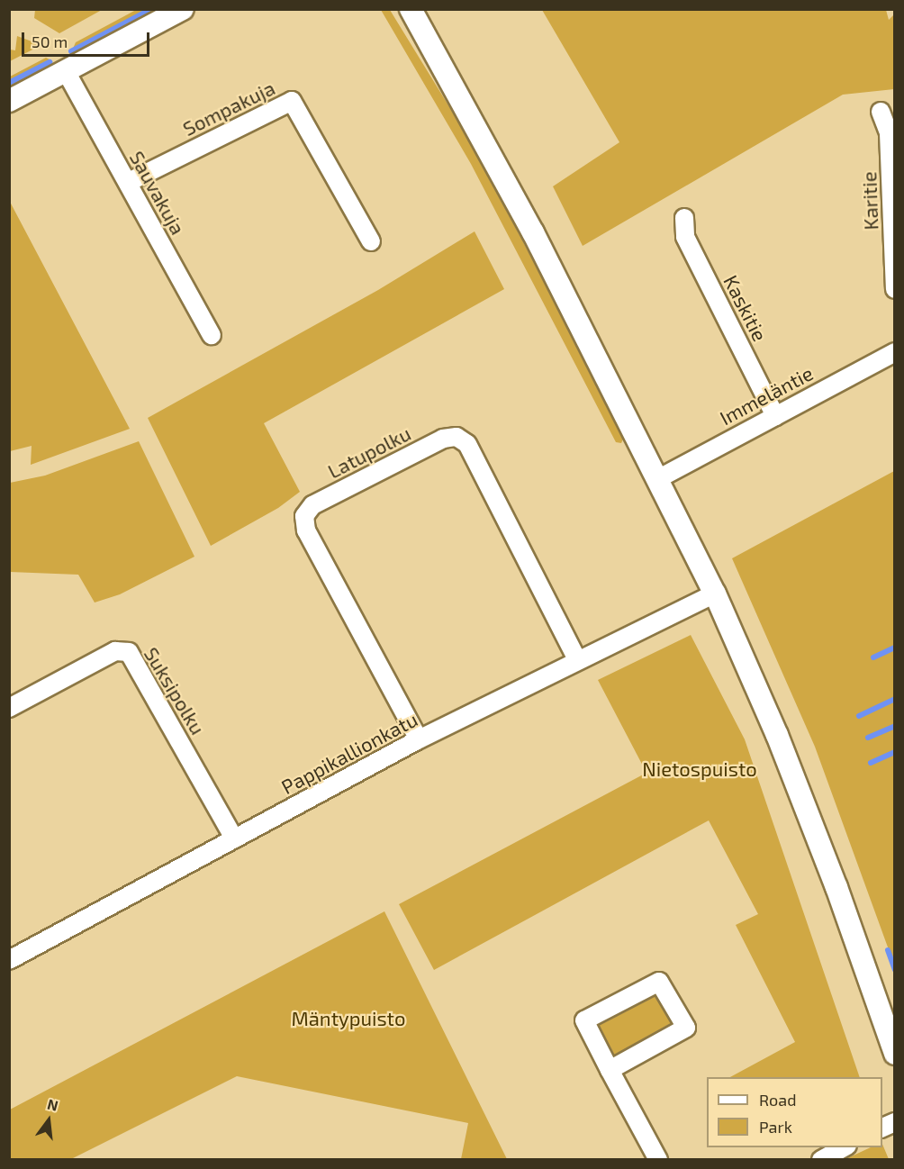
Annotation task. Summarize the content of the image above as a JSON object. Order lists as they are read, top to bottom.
{
  "streets": {
    "street": [
      "Sompakuja",
      "Sauvakuja",
      "Karitie",
      "Kaskitie",
      "Immeläntie",
      "Latupolku",
      "Suksipolku",
      "Pappikallionkatu"
    ]
  },
  "crossings": [
    ["Sompakuja", "Sauvakuja"],
    ["Kaskitie", "Immeläntie"],
    ["Latupolku", "Pappikallionkatu"],
    ["Suksipolku", "Pappikallionkatu"]
  ],
  "parks": ["Nietospuisto", "Mäntypuisto"],
  "legend": ["Road", "Park"],
  "scale_bar": "50 m",
  "north": "top"
}
